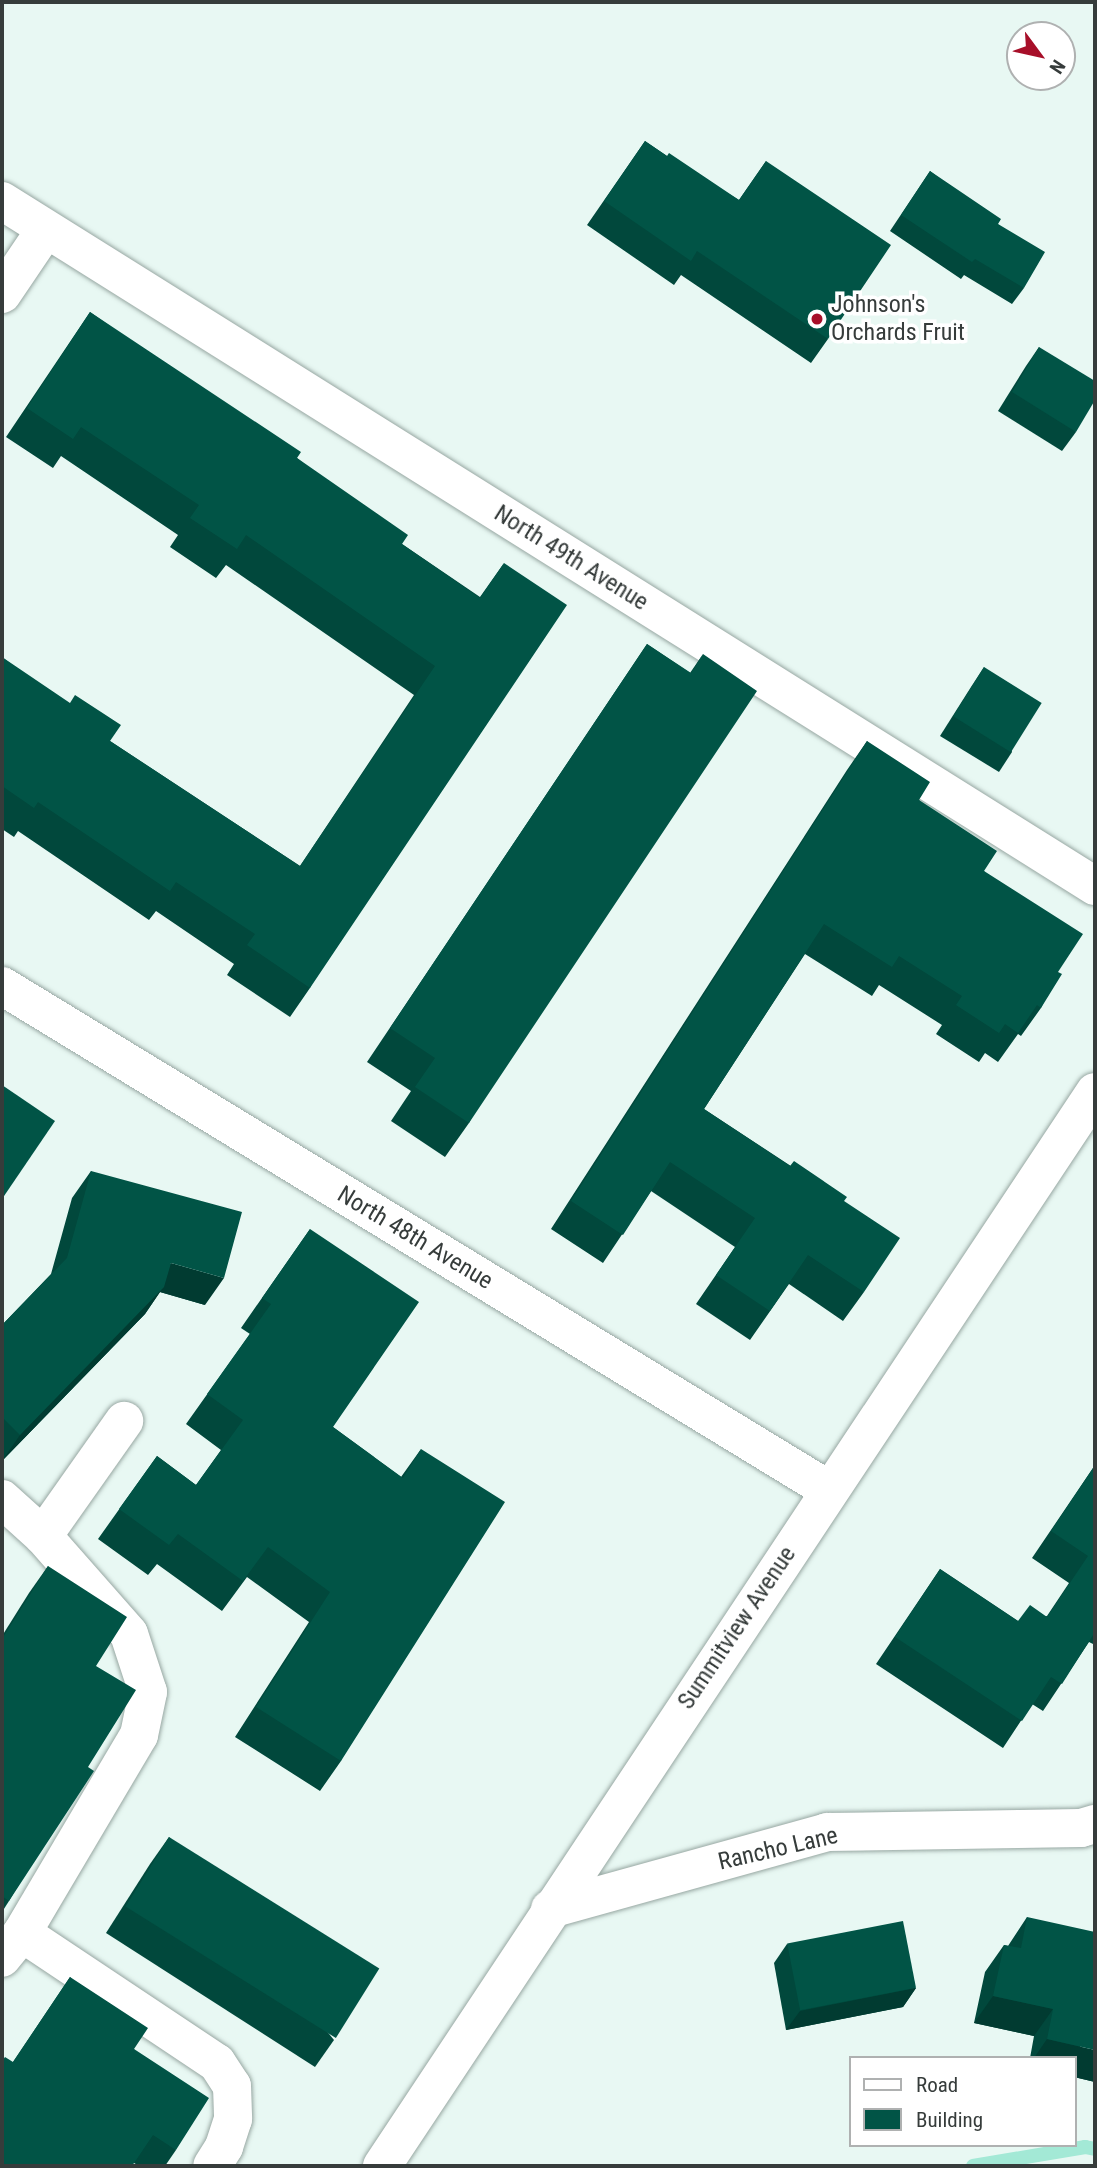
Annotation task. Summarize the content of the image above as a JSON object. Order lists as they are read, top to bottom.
{
  "streets": {
    "street": [
      "North 49th Avenue",
      "North 48th Avenue",
      "Summitview Avenue",
      "Rancho Lane"
    ]
  },
  "crossings": [
    ["North 48th Avenue", "Summitview Avenue"],
    ["Summitview Avenue", "Rancho Lane"]
  ],
  "places": ["Johnson's Orchards Fruit"],
  "legend": ["Road", "Building"],
  "north": "bottom right"
}
